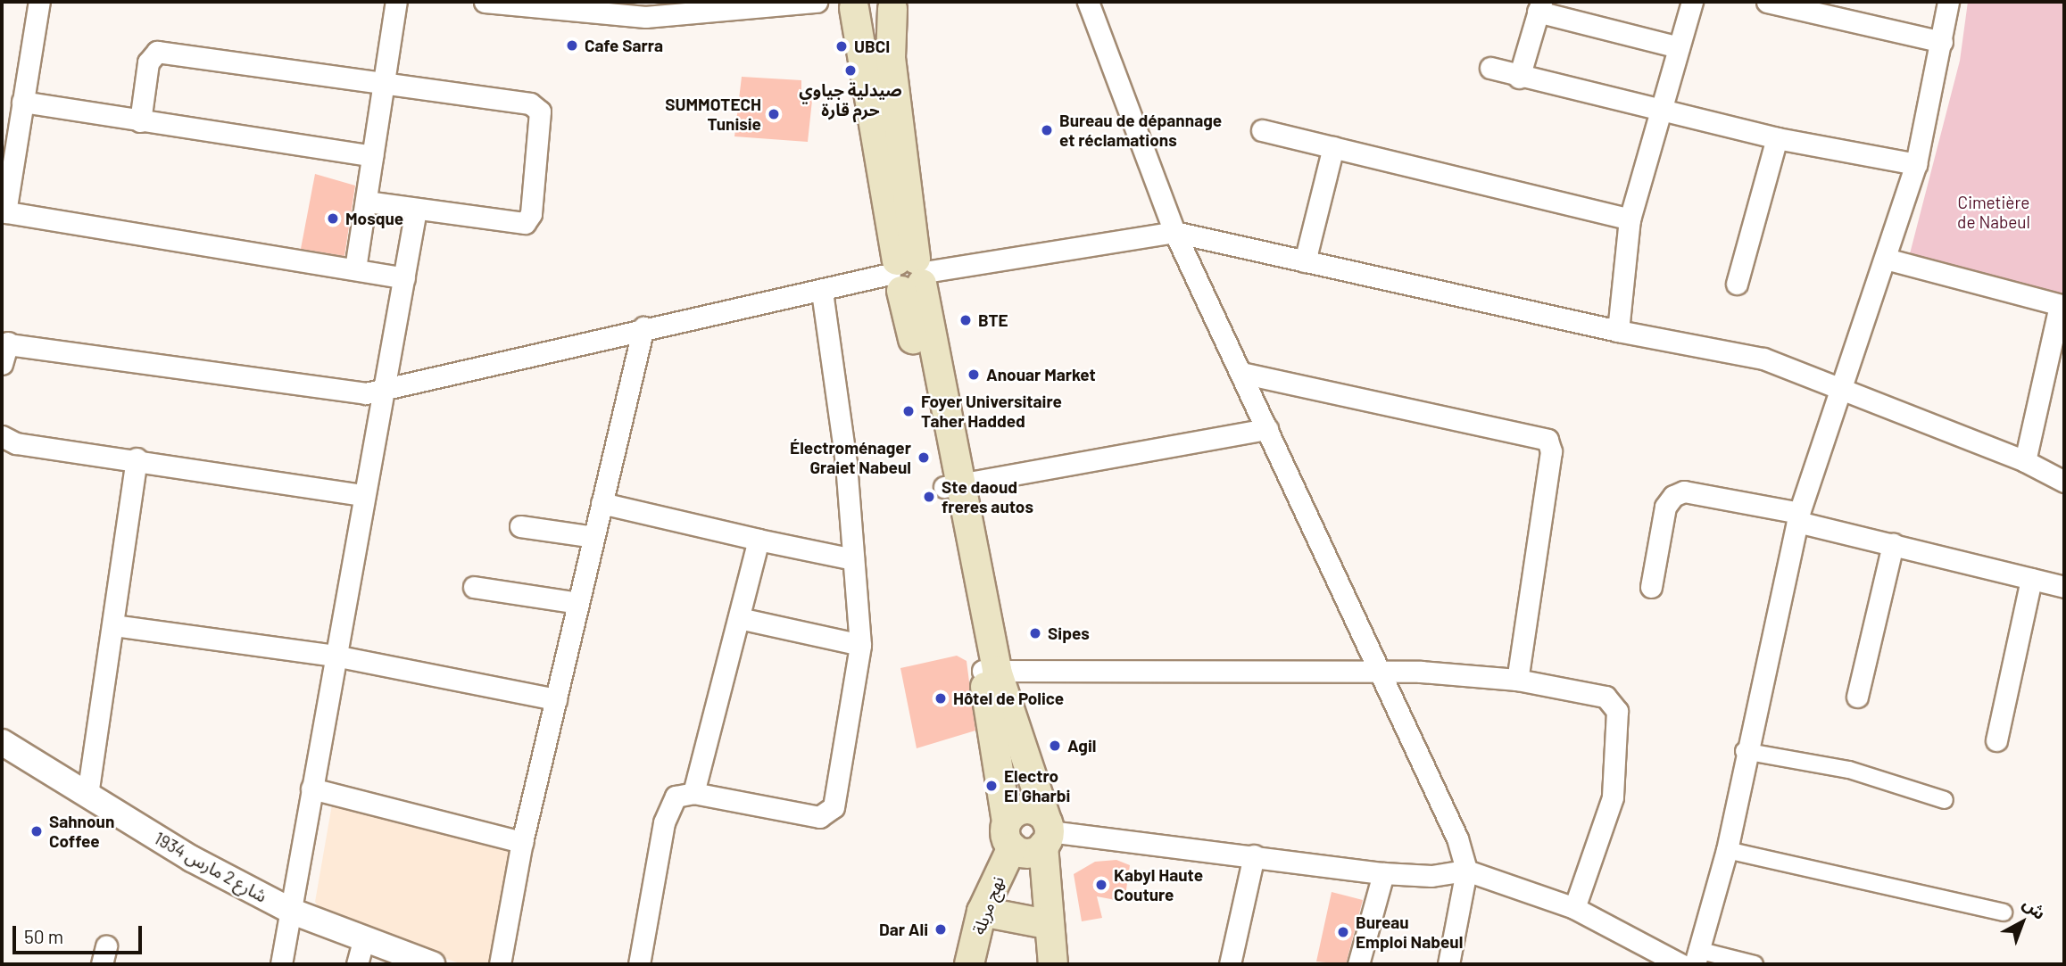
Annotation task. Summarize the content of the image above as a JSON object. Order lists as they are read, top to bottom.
{
  "streets": {
    "main road": ["نهج مربلة"],
    "street": ["شارع 2 مارس 1934"]
  },
  "parks": ["Cimetière de Nabeul"],
  "places": [
    "Cafe Sarra",
    "UBCI",
    "صيدلية جياوي حرم قارة",
    "SUMMOTECH Tunisie",
    "Bureau de dépannage et réclamations",
    "Mosque",
    "BTE",
    "Anouar Market",
    "Foyer Universitaire Taher Hadded",
    "Électroménager Graiet Nabeul",
    "Ste daoud freres autos",
    "Sipes",
    "Hôtel de Police",
    "Agil",
    "Electro El Gharbi",
    "Sahnoun Coffee",
    "Kabyl Haute Couture",
    "Dar Ali",
    "Bureau Emploi Nabeul"
  ],
  "scale_bar": "50 m",
  "north": "top right"
}
